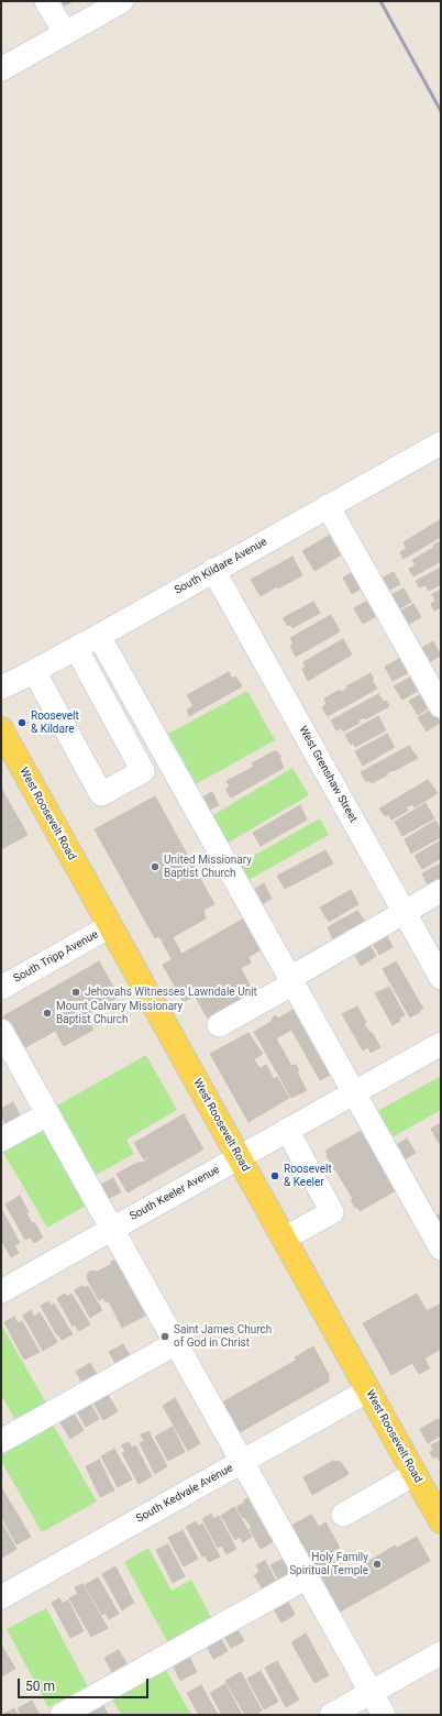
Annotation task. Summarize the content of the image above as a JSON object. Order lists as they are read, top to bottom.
{
  "streets": {
    "main road": ["West Roosevelt Road"],
    "street": [
      "South Kildare Avenue",
      "West Grenshaw Street",
      "South Tripp Avenue",
      "South Keeler Avenue",
      "South Kedvale Avenue"
    ]
  },
  "crossings": [
    ["South Kildare Avenue", "West Grenshaw Street"],
    ["West Roosevelt Road", "South Tripp Avenue"],
    ["West Roosevelt Road", "South Keeler Avenue"],
    ["West Roosevelt Road", "South Kedvale Avenue"]
  ],
  "places": [
    "Roosevelt & Kildare",
    "United Missionary Baptist Church",
    "Jehovahs Witnesses Lawndale Unit",
    "Mount Calvary Missionary Baptist Church",
    "Roosevelt & Keeler",
    "Saint James Church of God in Christ",
    "Holy Family Spiritual Temple"
  ],
  "scale_bar": "50 m"
}
